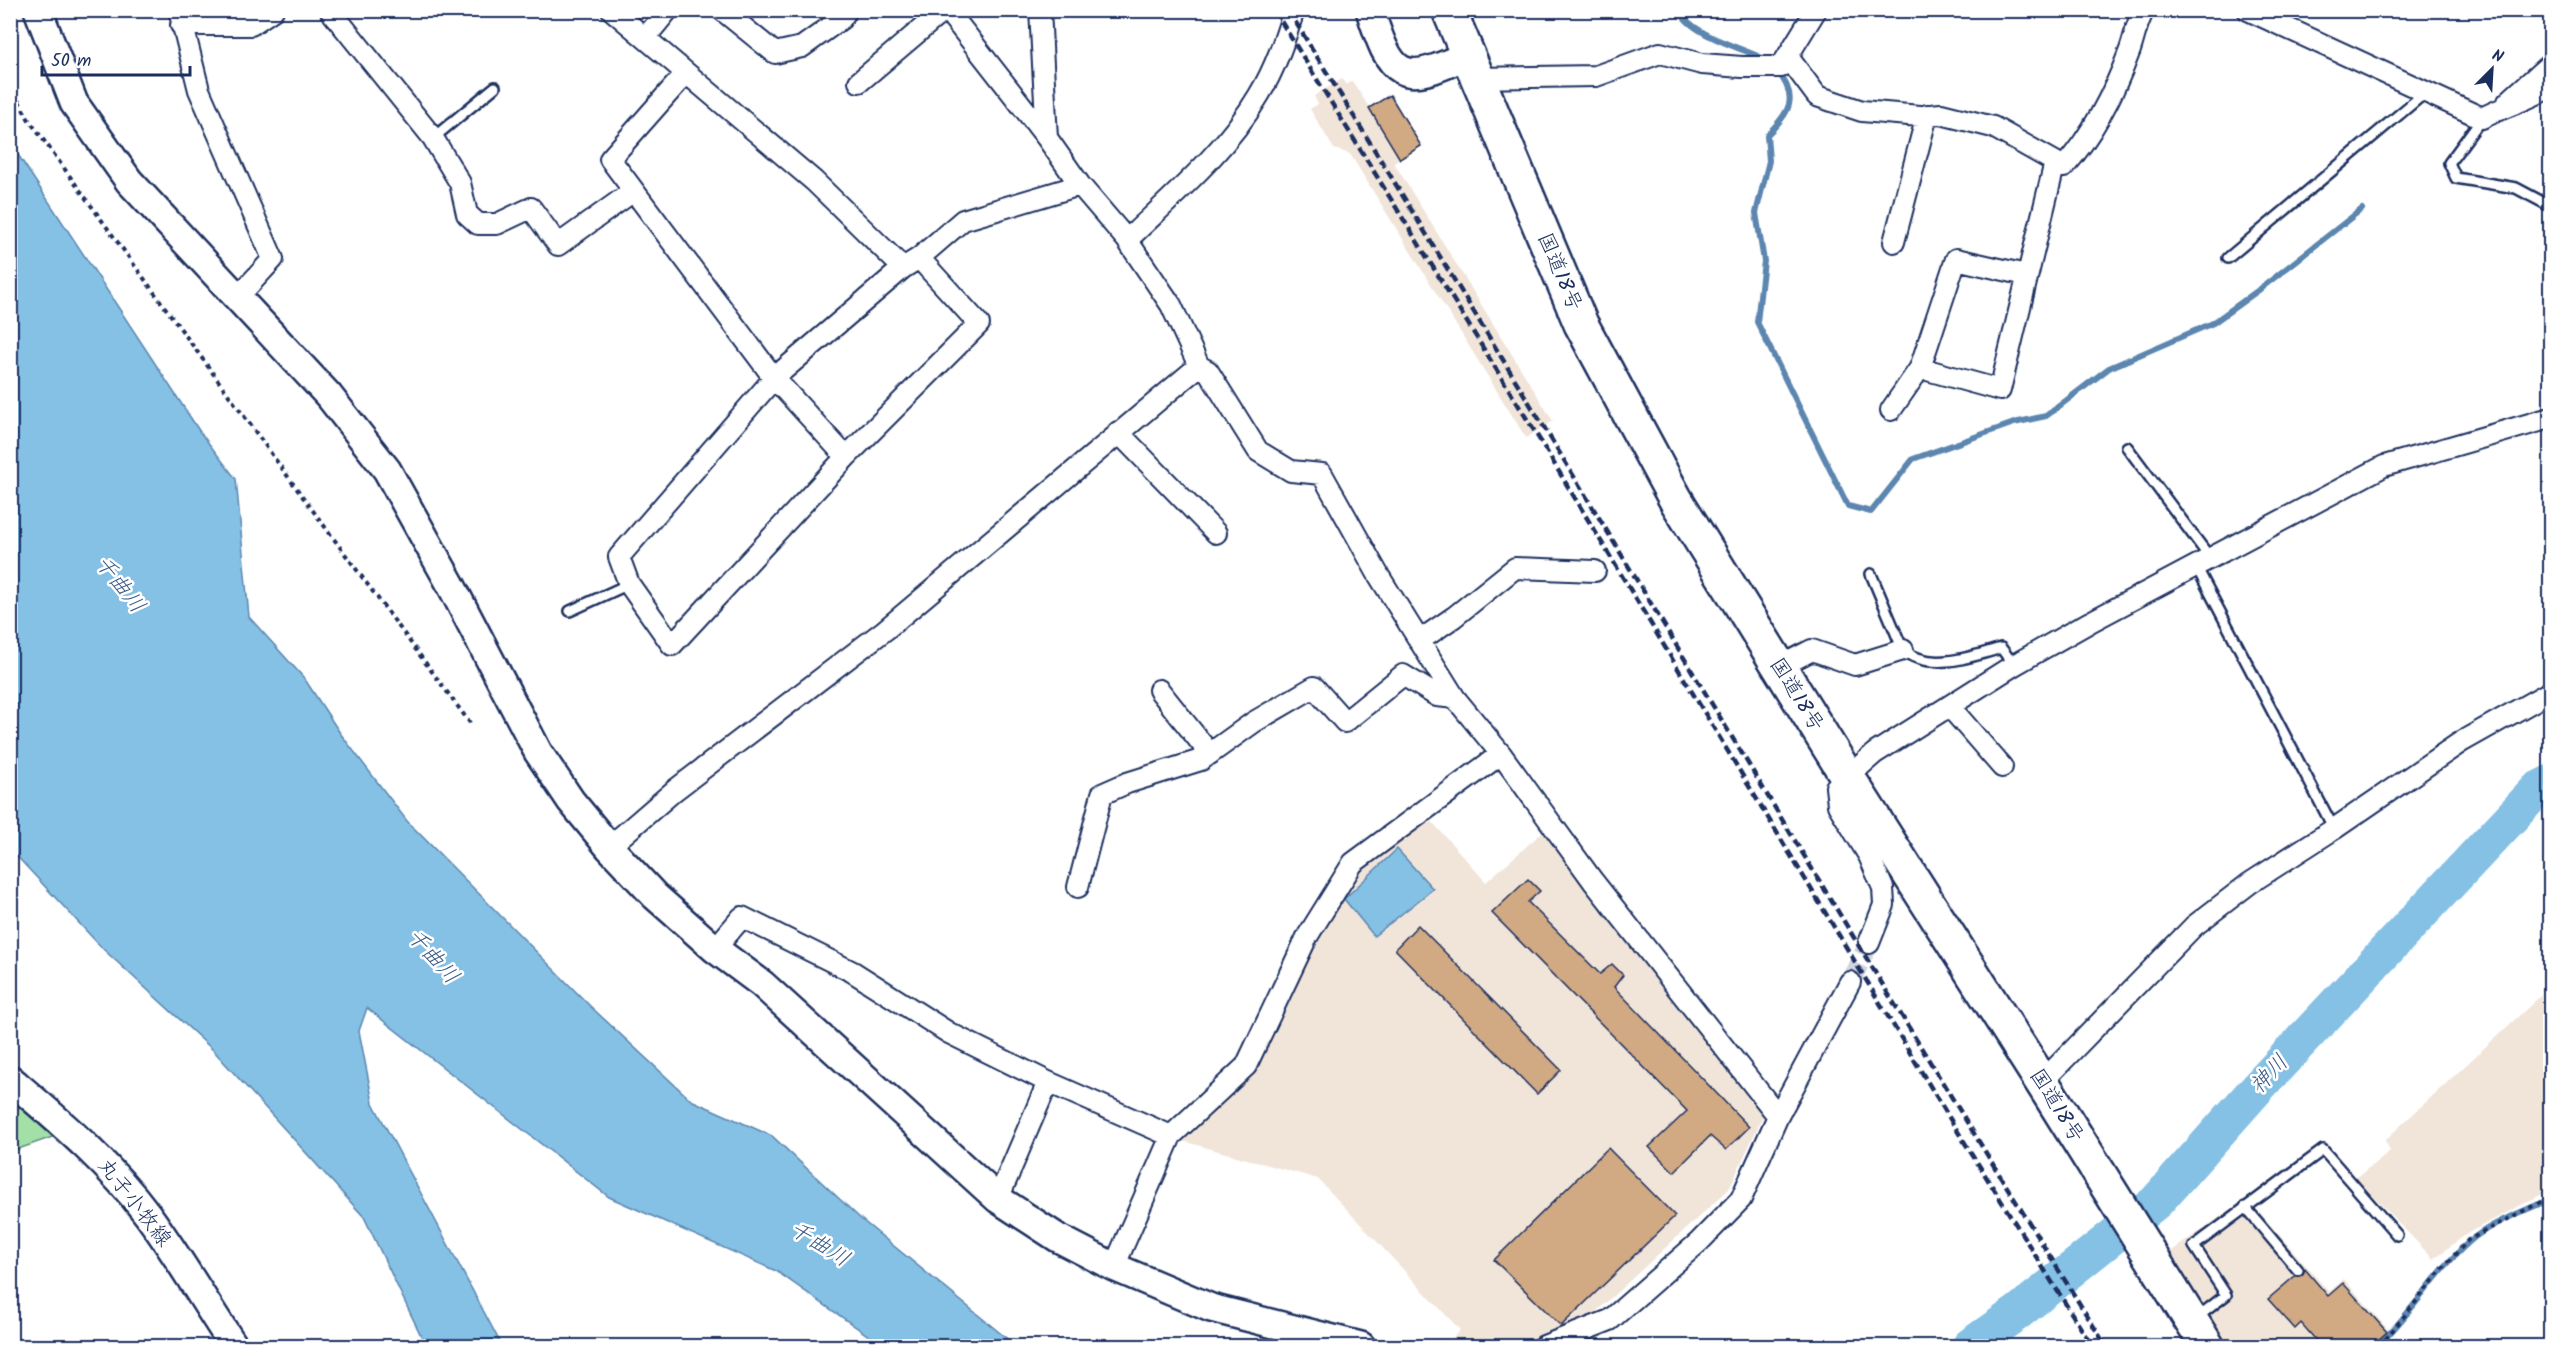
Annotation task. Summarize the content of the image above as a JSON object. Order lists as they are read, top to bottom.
{
  "streets": {
    "highway": ["国道18号"],
    "street": ["丸子小牧線"]
  },
  "water": ["千曲川", "神川"],
  "scale_bar": "50 m",
  "north": "top right"
}
